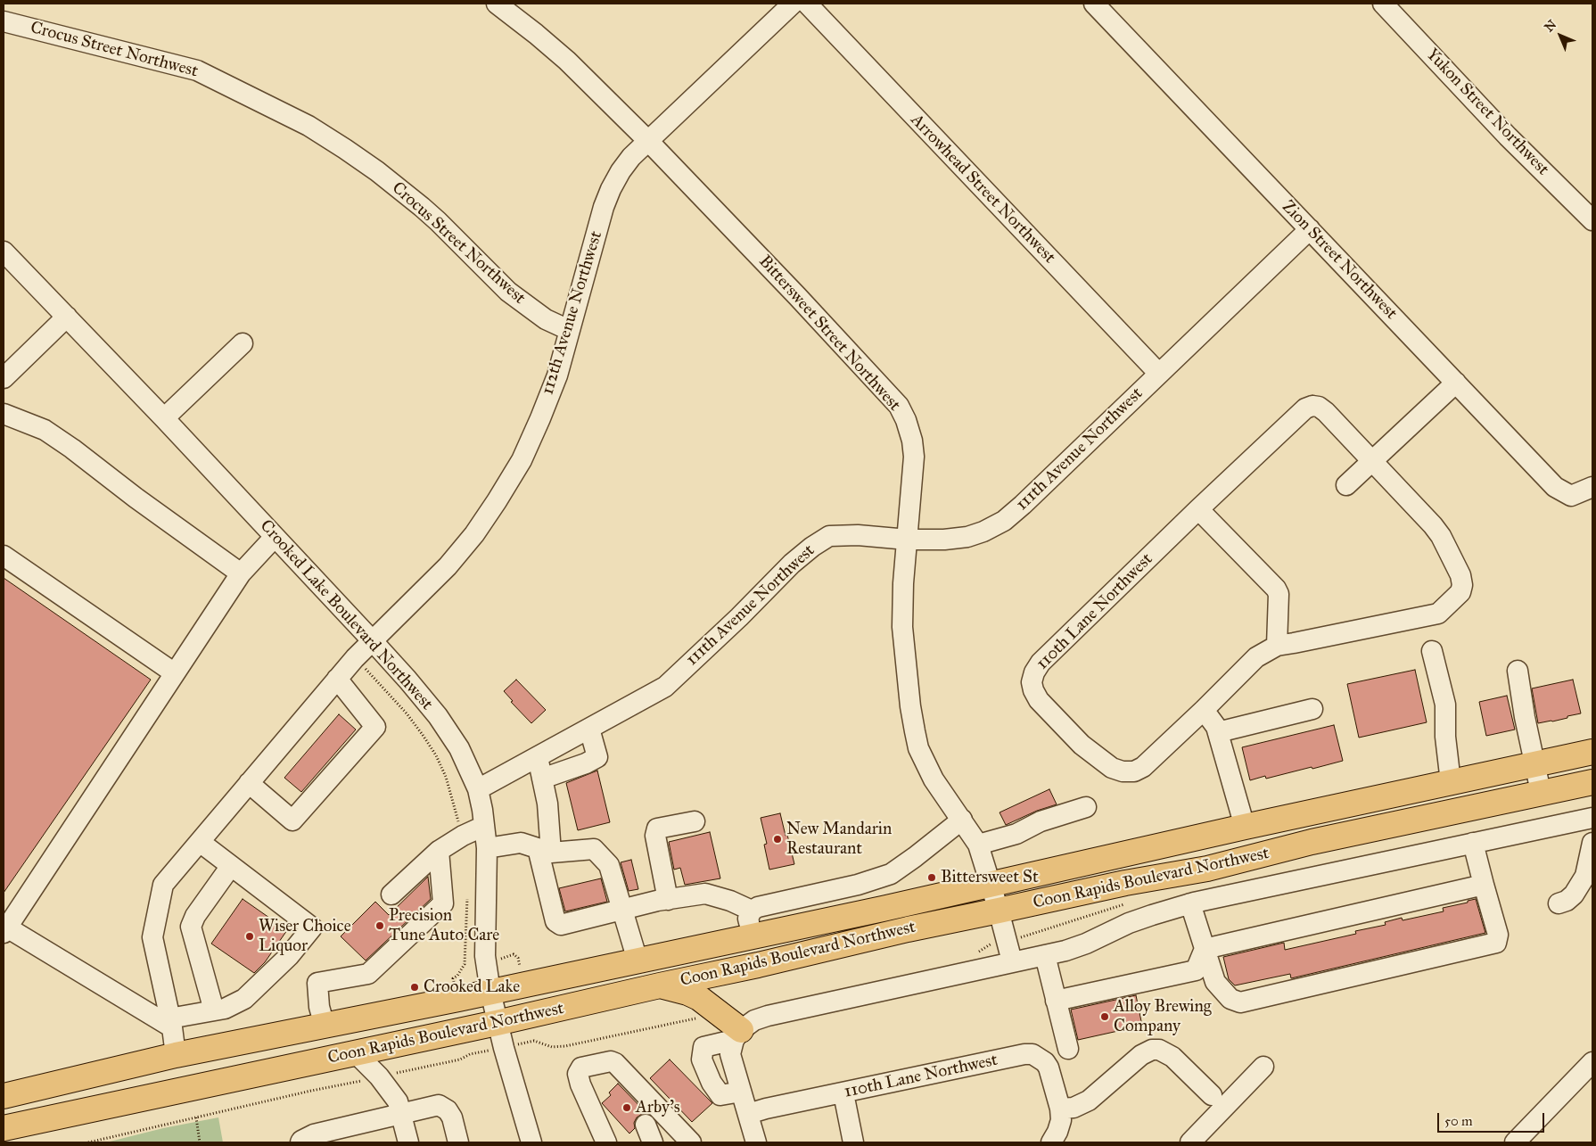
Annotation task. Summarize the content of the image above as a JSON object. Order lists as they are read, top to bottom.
{
  "streets": {
    "main road": ["Coon Rapids Boulevard Northwest"],
    "street": [
      "Crocus Street Northwest",
      "Yukon Street Northwest",
      "Arrowhead Street Northwest",
      "Zion Street Northwest",
      "112th Avenue Northwest",
      "Bittersweet Street Northwest",
      "111th Avenue Northwest",
      "110th Lane Northwest",
      "Crooked Lake Boulevard Northwest"
    ]
  },
  "crossings": [
    ["Crocus Street Northwest", "112th Avenue Northwest"],
    ["Arrowhead Street Northwest", "111th Avenue Northwest"],
    ["Zion Street Northwest", "111th Avenue Northwest"],
    ["112th Avenue Northwest", "Bittersweet Street Northwest"],
    ["112th Avenue Northwest", "Crooked Lake Boulevard Northwest"],
    ["112th Avenue Northwest", "Coon Rapids Boulevard Northwest"],
    ["Bittersweet Street Northwest", "111th Avenue Northwest"],
    ["Bittersweet Street Northwest", "Coon Rapids Boulevard Northwest"],
    ["111th Avenue Northwest", "Crooked Lake Boulevard Northwest"],
    ["Crooked Lake Boulevard Northwest", "Coon Rapids Boulevard Northwest"]
  ],
  "places": [
    "New Mandarin Restaurant",
    "Bittersweet St",
    "Precision Tune Auto Care",
    "Wiser Choice Liquor",
    "Crooked Lake",
    "Alloy Brewing Company",
    "Arby's"
  ],
  "scale_bar": "50 m",
  "north": "top left"
}
